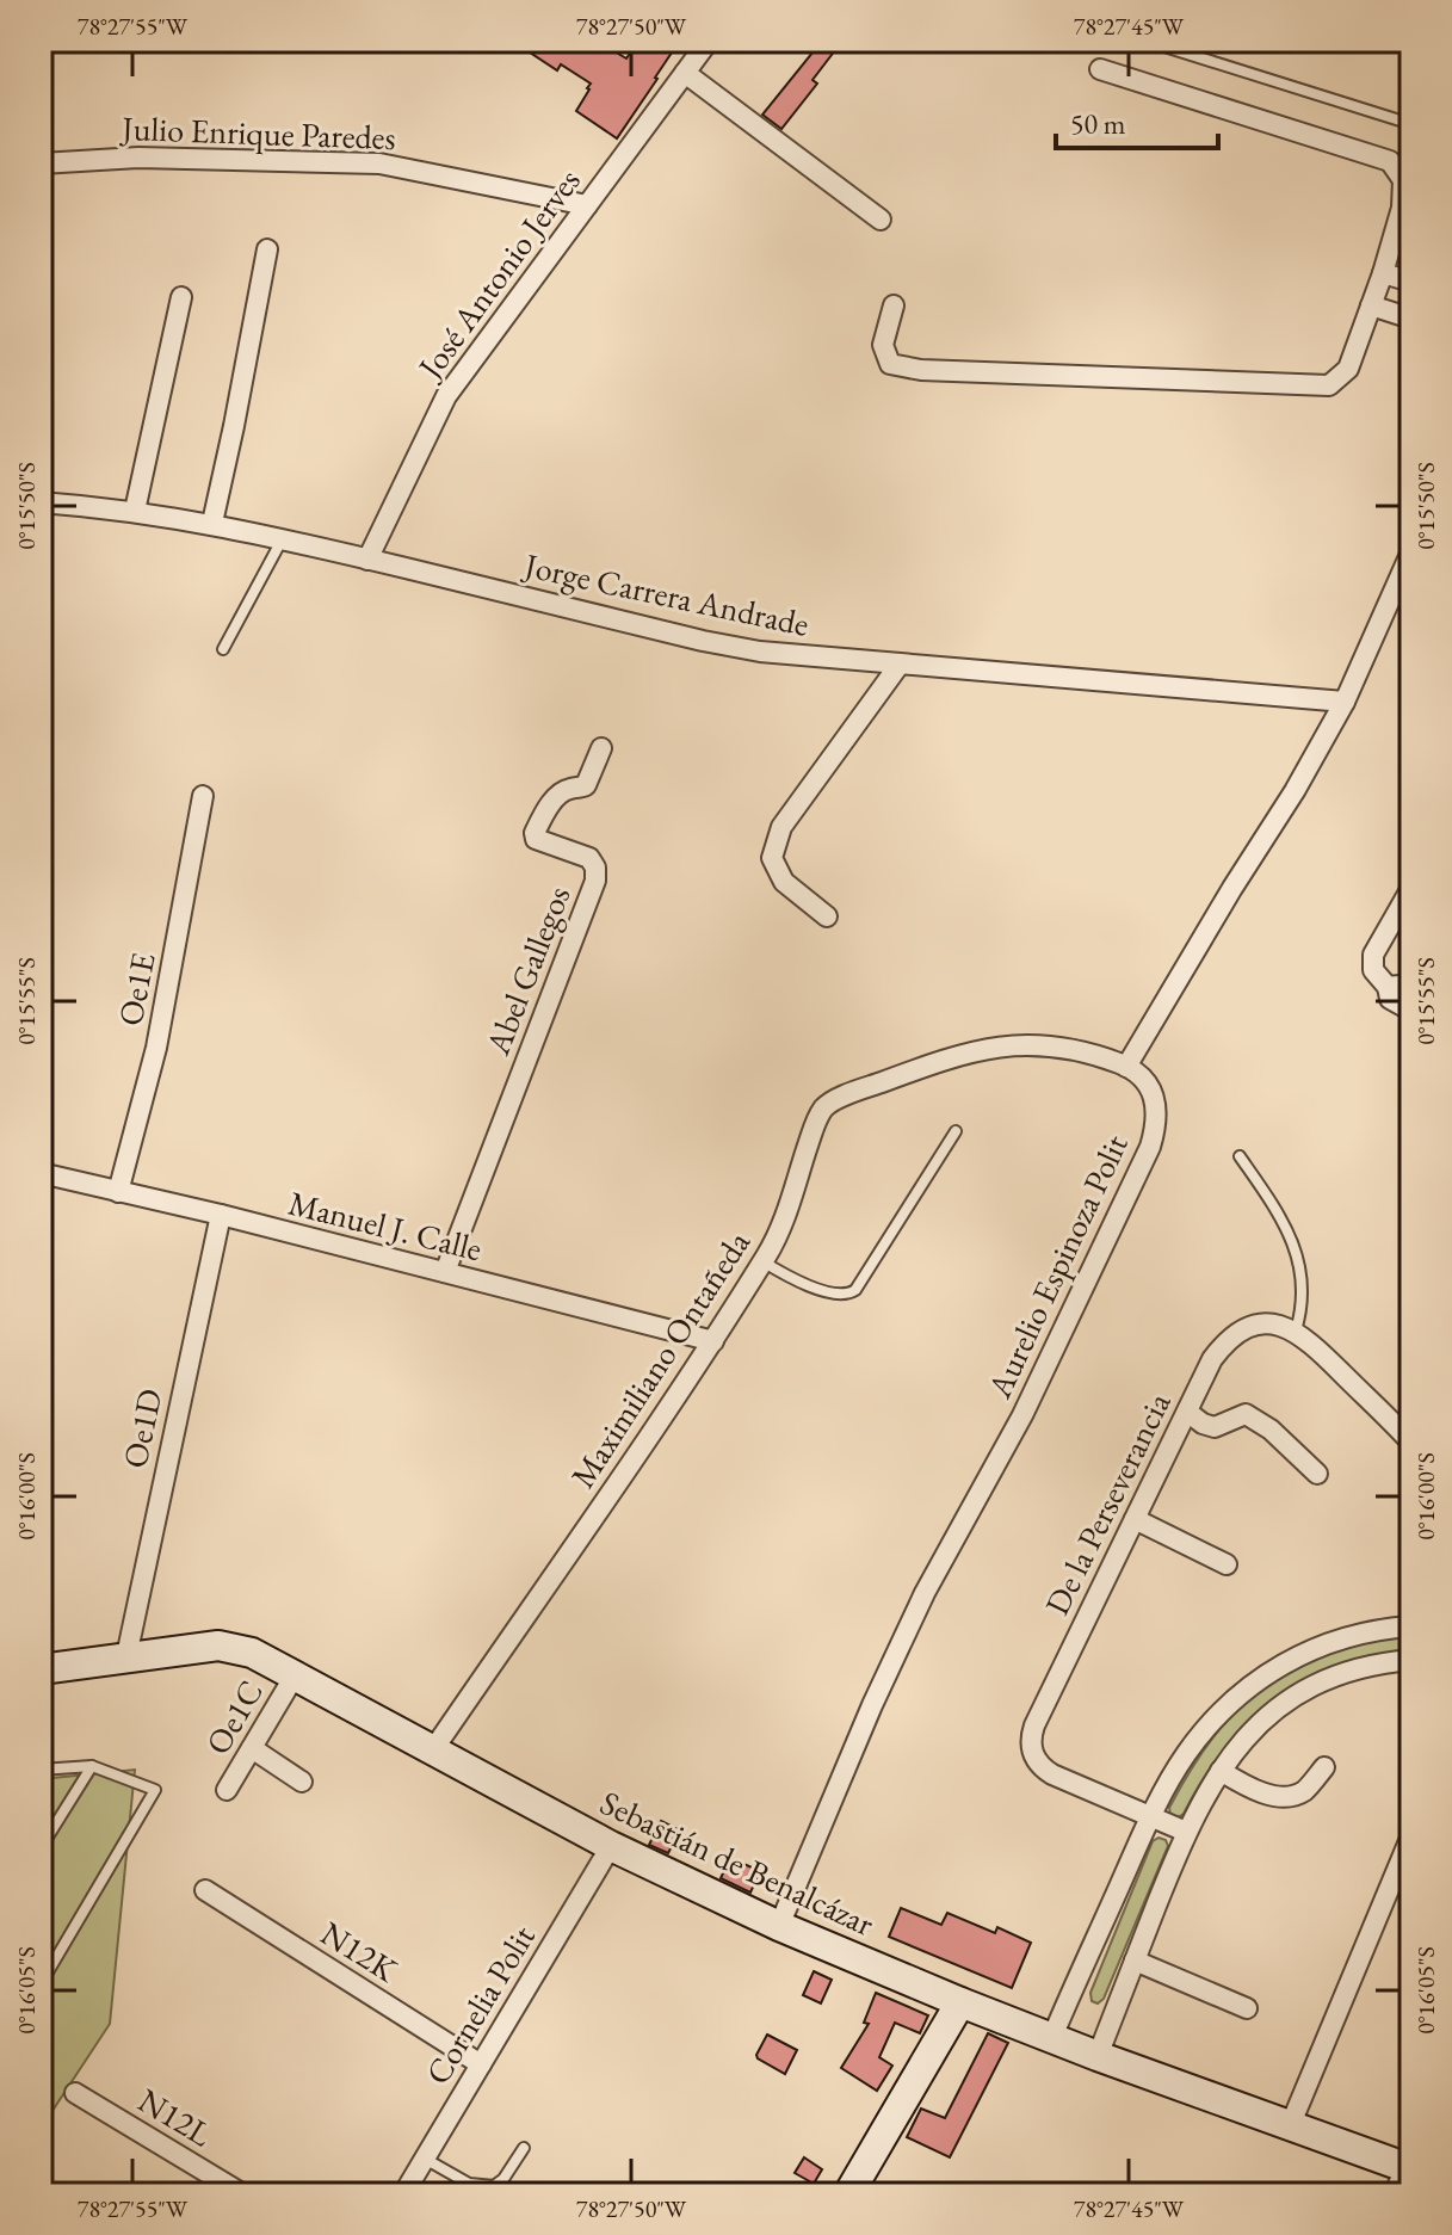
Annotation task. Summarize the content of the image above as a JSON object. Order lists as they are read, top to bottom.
{
  "streets": {
    "main road": ["Sebastián de Benalcázar"],
    "street": [
      "Julio Enrique Paredes",
      "José Antonio Jerves",
      "Jorge Carrera Andrade",
      "Abel Gallegos",
      "Oe1E",
      "Manuel J. Calle",
      "Aurelio Espinoza Polit",
      "Maximiliano Ontañeda",
      "Oe1D",
      "De la Perseverancia",
      "Oe1C",
      "N12K",
      "Cornelia Polit",
      "N12L"
    ]
  },
  "crossings": [
    ["Julio Enrique Paredes", "José Antonio Jerves"],
    ["José Antonio Jerves", "Jorge Carrera Andrade"],
    ["Abel Gallegos", "Manuel J. Calle"],
    ["Oe1E", "Manuel J. Calle"],
    ["Manuel J. Calle", "Maximiliano Ontañeda"],
    ["Manuel J. Calle", "Oe1D"],
    ["Aurelio Espinoza Polit", "Maximiliano Ontañeda"],
    ["Aurelio Espinoza Polit", "Sebastián de Benalcázar"],
    ["Maximiliano Ontañeda", "Sebastián de Benalcázar"],
    ["Oe1D", "Sebastián de Benalcázar"],
    ["Oe1C", "Sebastián de Benalcázar"],
    ["Sebastián de Benalcázar", "Cornelia Polit"],
    ["N12K", "Cornelia Polit"]
  ],
  "scale_bar": "50 m",
  "coordinates": [
    "78°27'55\"W",
    "78°27'50\"W",
    "78°27'45\"W",
    "0°15'50\"S",
    "0°15'55\"S",
    "0°16'00\"S",
    "0°16'05\"S"
  ]
}
